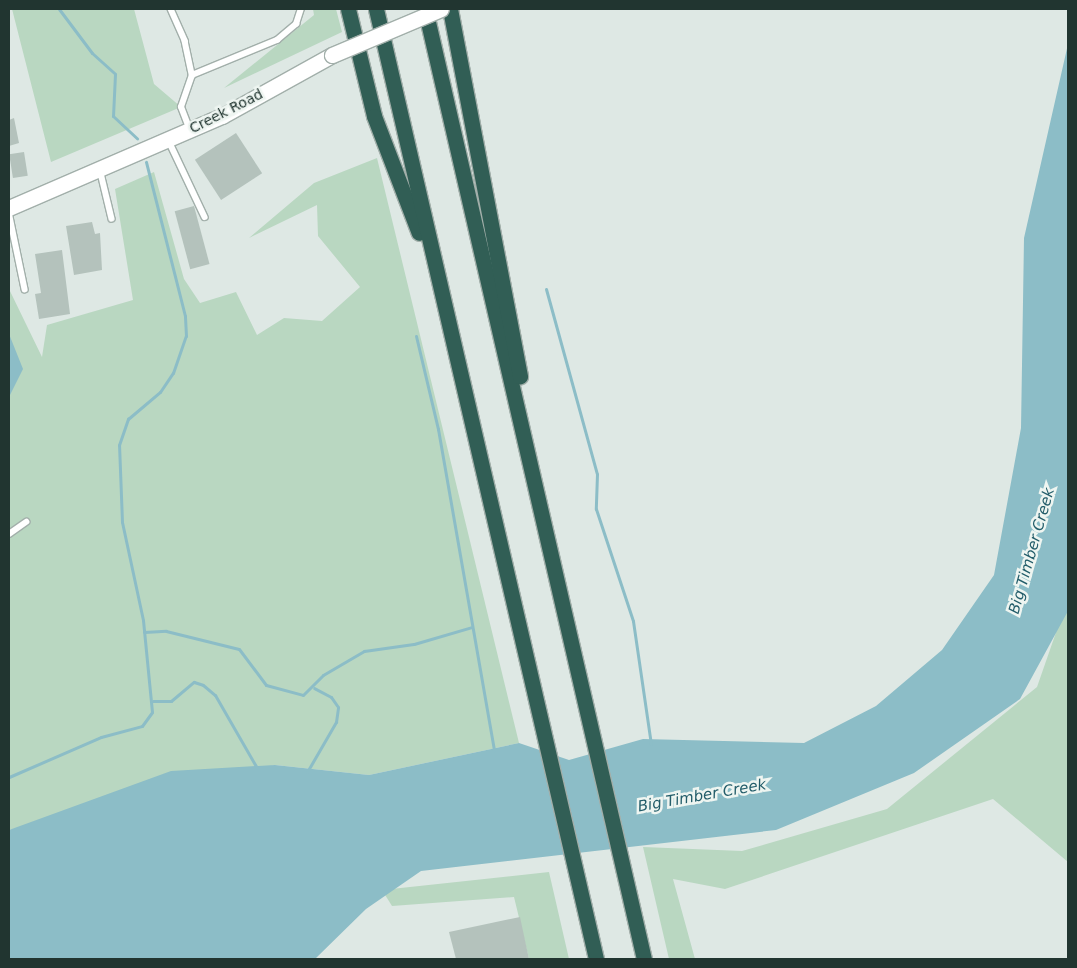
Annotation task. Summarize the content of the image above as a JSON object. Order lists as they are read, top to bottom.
{
  "streets": {
    "street": ["Creek Road"]
  },
  "water": ["Big Timber Creek"]
}
